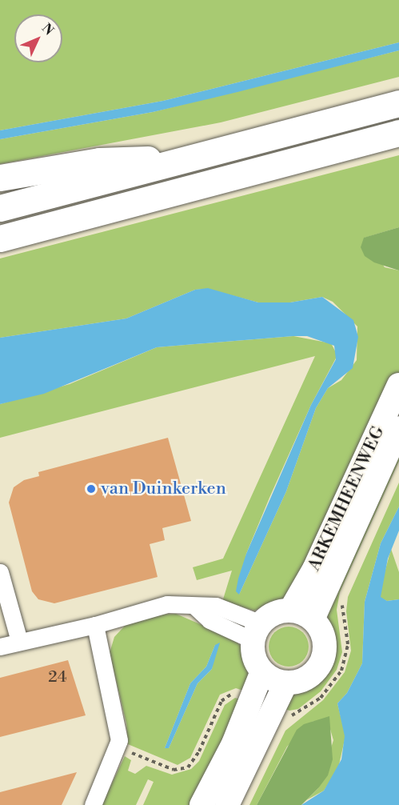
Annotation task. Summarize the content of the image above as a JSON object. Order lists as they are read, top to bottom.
{
  "streets": {
    "main road": ["ARKEMHEENWEG"]
  },
  "places": ["van Duinkerken"],
  "house_numbers": ["24"],
  "north": "top right"
}
